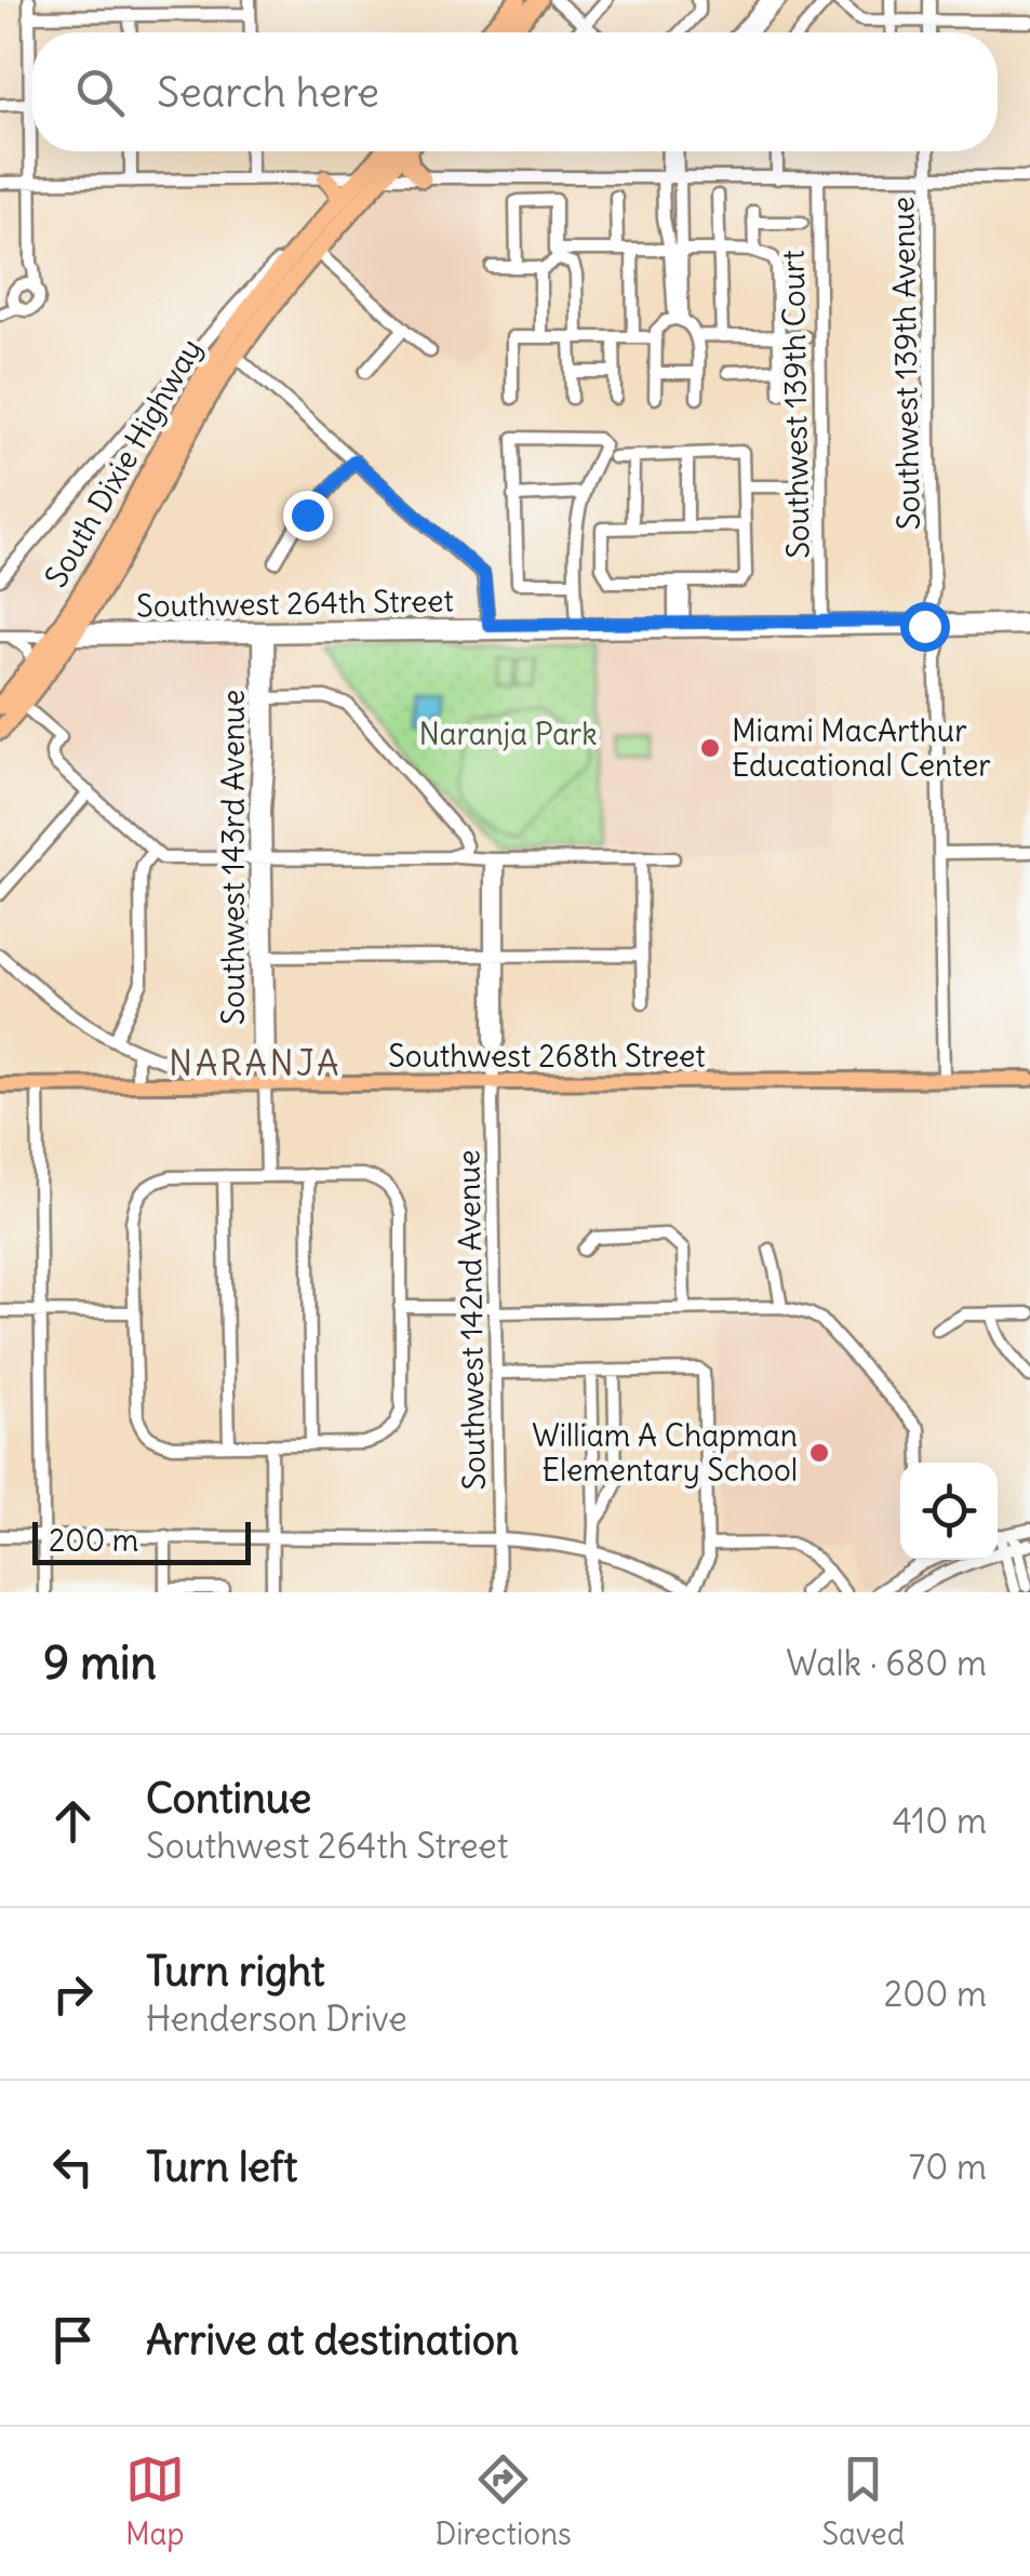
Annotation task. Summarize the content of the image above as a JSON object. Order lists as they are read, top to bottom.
{
  "streets": {
    "highway": ["South Dixie Highway"],
    "main road": ["Southwest 268th Street"],
    "street": [
      "Southwest 139th Avenue",
      "Southwest 139th Court",
      "Southwest 264th Street",
      "Southwest 143rd Avenue",
      "Southwest 142nd Avenue"
    ]
  },
  "crossings": [
    ["Southwest 139th Avenue", "Southwest 264th Street"],
    ["Southwest 139th Avenue", "Southwest 268th Street"],
    ["Southwest 139th Court", "Southwest 264th Street"],
    ["South Dixie Highway", "Southwest 264th Street"],
    ["Southwest 264th Street", "Southwest 143rd Avenue"],
    ["Southwest 143rd Avenue", "Southwest 268th Street"],
    ["Southwest 268th Street", "Southwest 142nd Avenue"]
  ],
  "districts": ["NARANJA"],
  "parks": ["Naranja Park"],
  "places": ["Miami MacArthur Educational Center", "William A Chapman Elementary School"],
  "scale_bar": "200 m",
  "page": {
    "search": "Search here",
    "scale": "200 m",
    "heading": ["9 min", "Walk · 680 m"],
    "list": [
      ["Continue", "Southwest 264th Street", "410 m"],
      ["Turn right", "Henderson Drive", "200 m"],
      ["Turn left", "70 m"],
      "Arrive at destination"
    ],
    "nav": ["Map", "Directions", "Saved"]
  }
}
